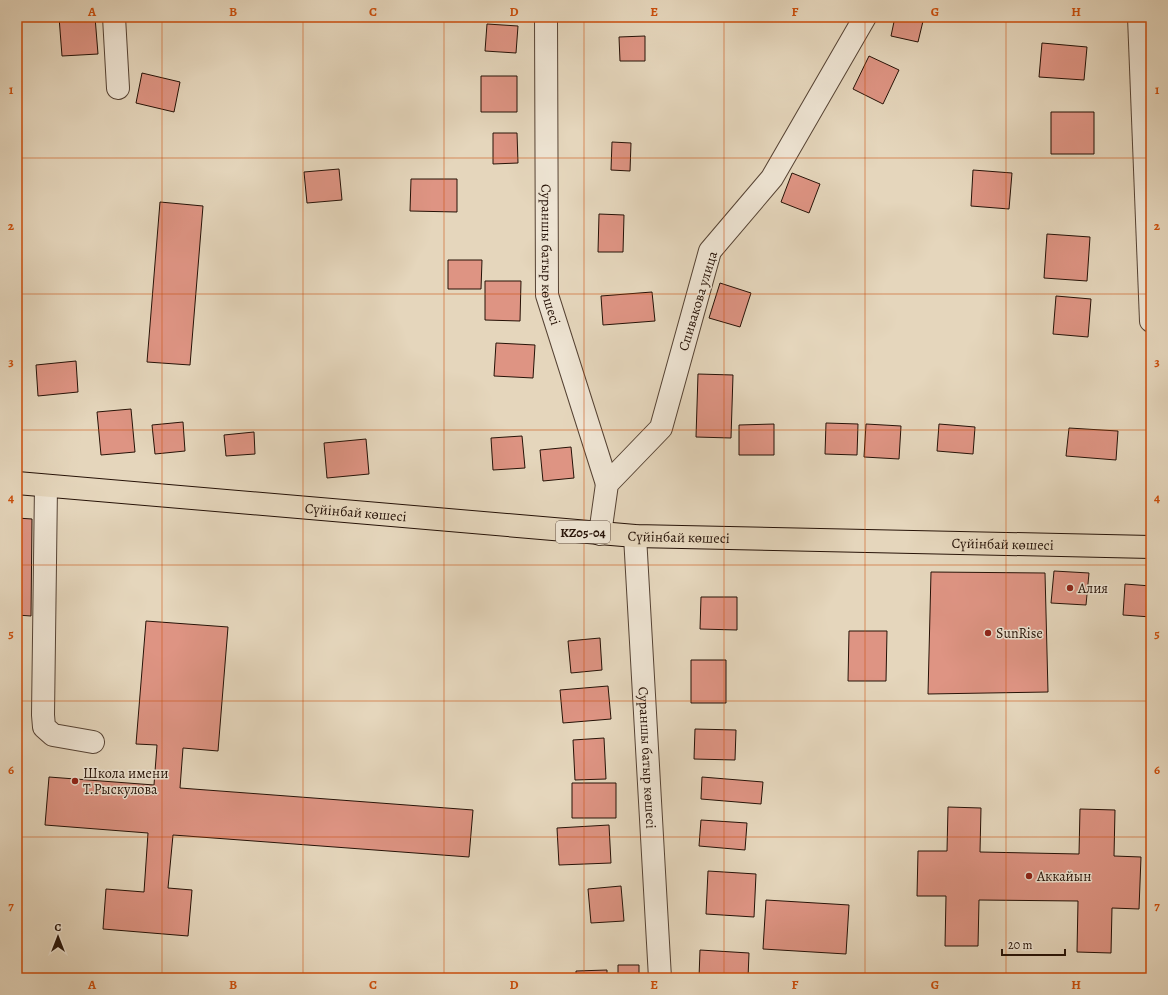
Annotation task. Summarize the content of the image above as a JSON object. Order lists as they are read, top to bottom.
{
  "streets": {
    "main road": ["Сүйінбай көшесі", "KZ05-04"],
    "street": ["Сураншы батыр көшесі", "Спивакова улица"]
  },
  "crossings": [
    ["Сураншы батыр көшесі", "Спивакова улица"],
    ["Сураншы батыр көшесі", "Сүйінбай көшесі"]
  ],
  "places": [
    "Алия",
    "SunRise",
    "Школа имени Т.Рыскулова",
    "Аккайын"
  ],
  "scale_bar": "20 m",
  "north": "top",
  "grid": {
    "columns": [
      "A",
      "B",
      "C",
      "D",
      "E",
      "F",
      "G",
      "H"
    ],
    "rows": [
      "1",
      "2",
      "3",
      "4",
      "5",
      "6",
      "7"
    ]
  }
}
